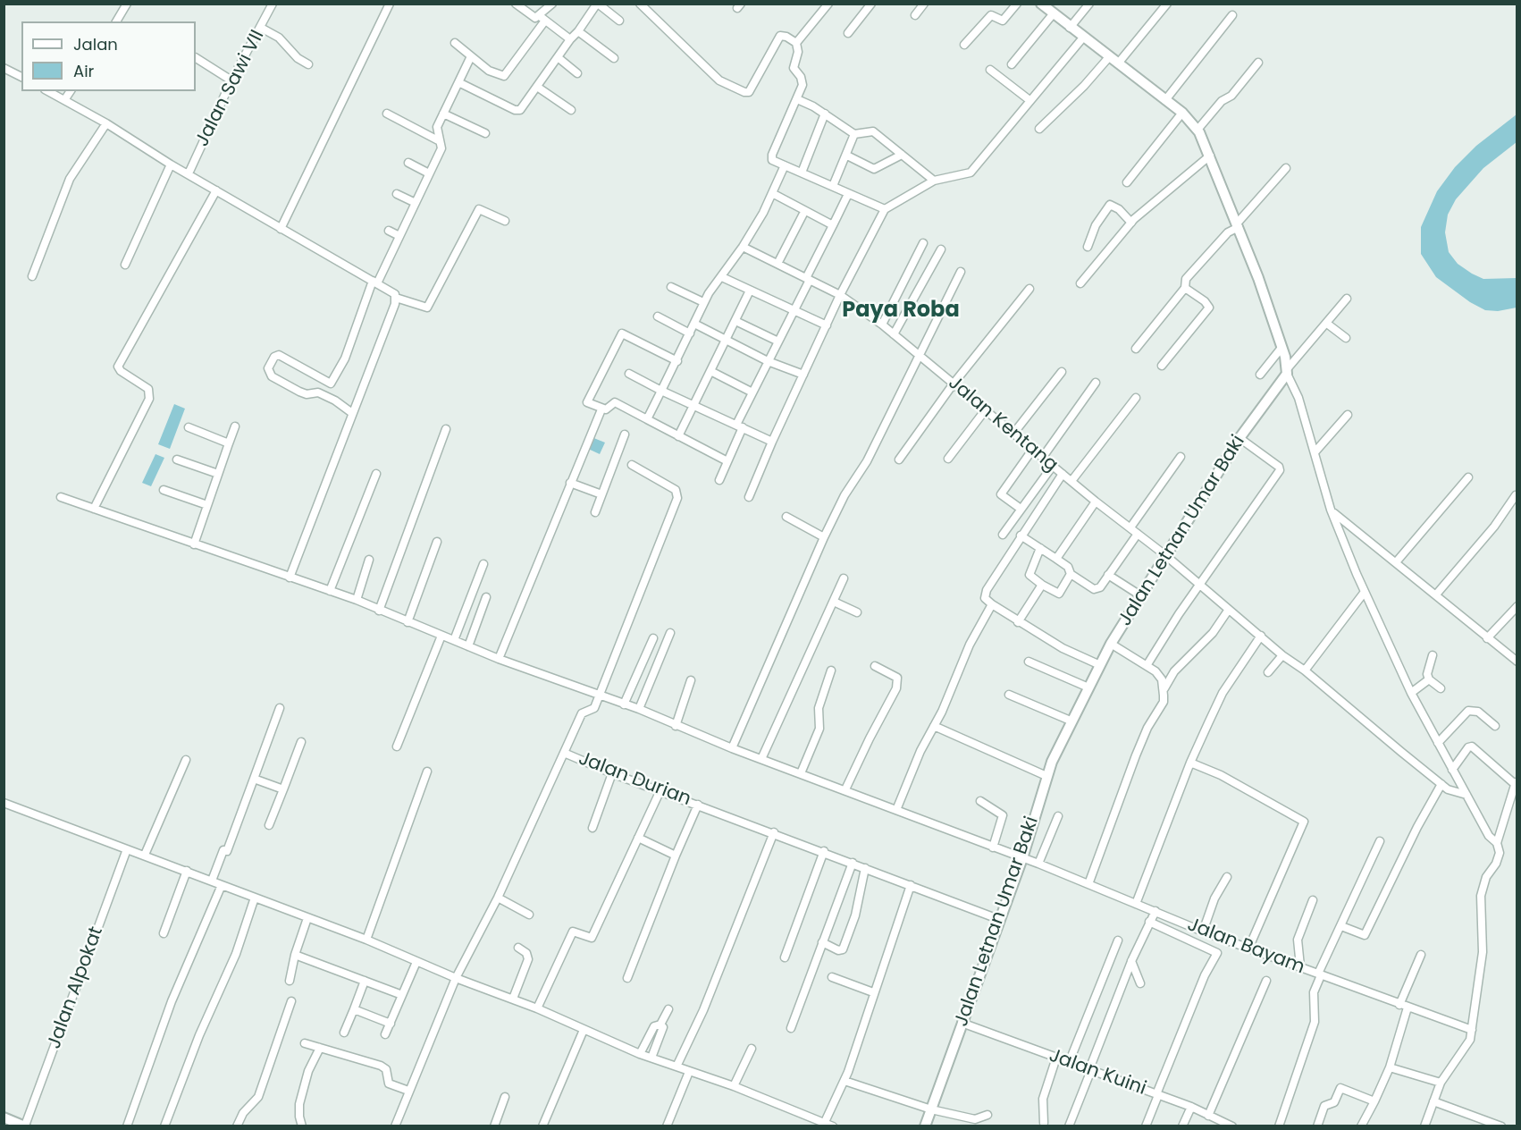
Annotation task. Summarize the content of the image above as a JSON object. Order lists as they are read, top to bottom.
{
  "streets": {
    "street": [
      "Jalan Sawi VII",
      "Jalan Kentang",
      "Jalan Letnan Umar Baki",
      "Jalan Durian",
      "Jalan Bayam",
      "Jalan Alpokat",
      "Jalan Kuini"
    ]
  },
  "crossings": [
    ["Jalan Kentang", "Jalan Letnan Umar Baki"],
    ["Jalan Letnan Umar Baki", "Jalan Durian"],
    ["Jalan Letnan Umar Baki", "Jalan Bayam"],
    ["Jalan Letnan Umar Baki", "Jalan Kuini"]
  ],
  "districts": ["Paya Roba"],
  "legend": ["Jalan", "Air"]
}
